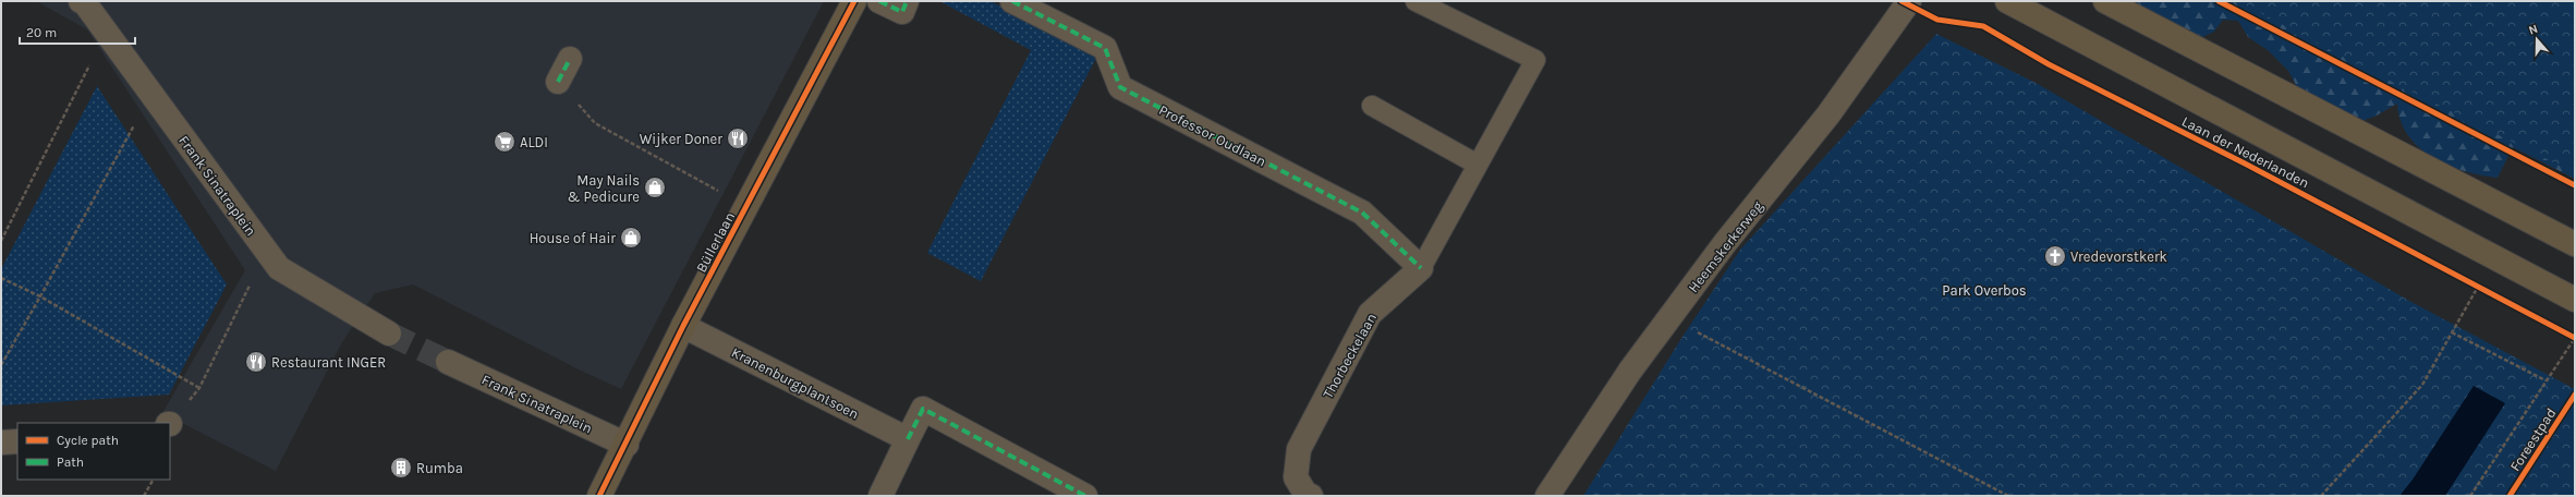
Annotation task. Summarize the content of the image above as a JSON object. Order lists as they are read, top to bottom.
{
  "streets": {
    "main road": ["Laan der Nederlanden", "Büllerlaan"],
    "street": [
      "Professor Oudlaan",
      "Frank Sinatraplein",
      "Heemskerkerweg",
      "Thorbeckelaan",
      "Kranenburgplantsoen"
    ],
    "cycle path": ["Foreestpad"]
  },
  "crossings": [
    ["Professor Oudlaan", "Thorbeckelaan"],
    ["Frank Sinatraplein", "Büllerlaan"],
    ["Büllerlaan", "Kranenburgplantsoen"]
  ],
  "parks": ["Park Overbos"],
  "places": {
    "restaurant": ["Wijker Doner", "Restaurant INGER"],
    "supermarket": ["ALDI"],
    "shop": ["May Nails & Pedicure", "House of Hair"],
    "church": ["Vredevorstkerk"],
    "building": ["Rumba"]
  },
  "legend": ["Cycle path", "Path"],
  "scale_bar": "20 m",
  "north": "top"
}
